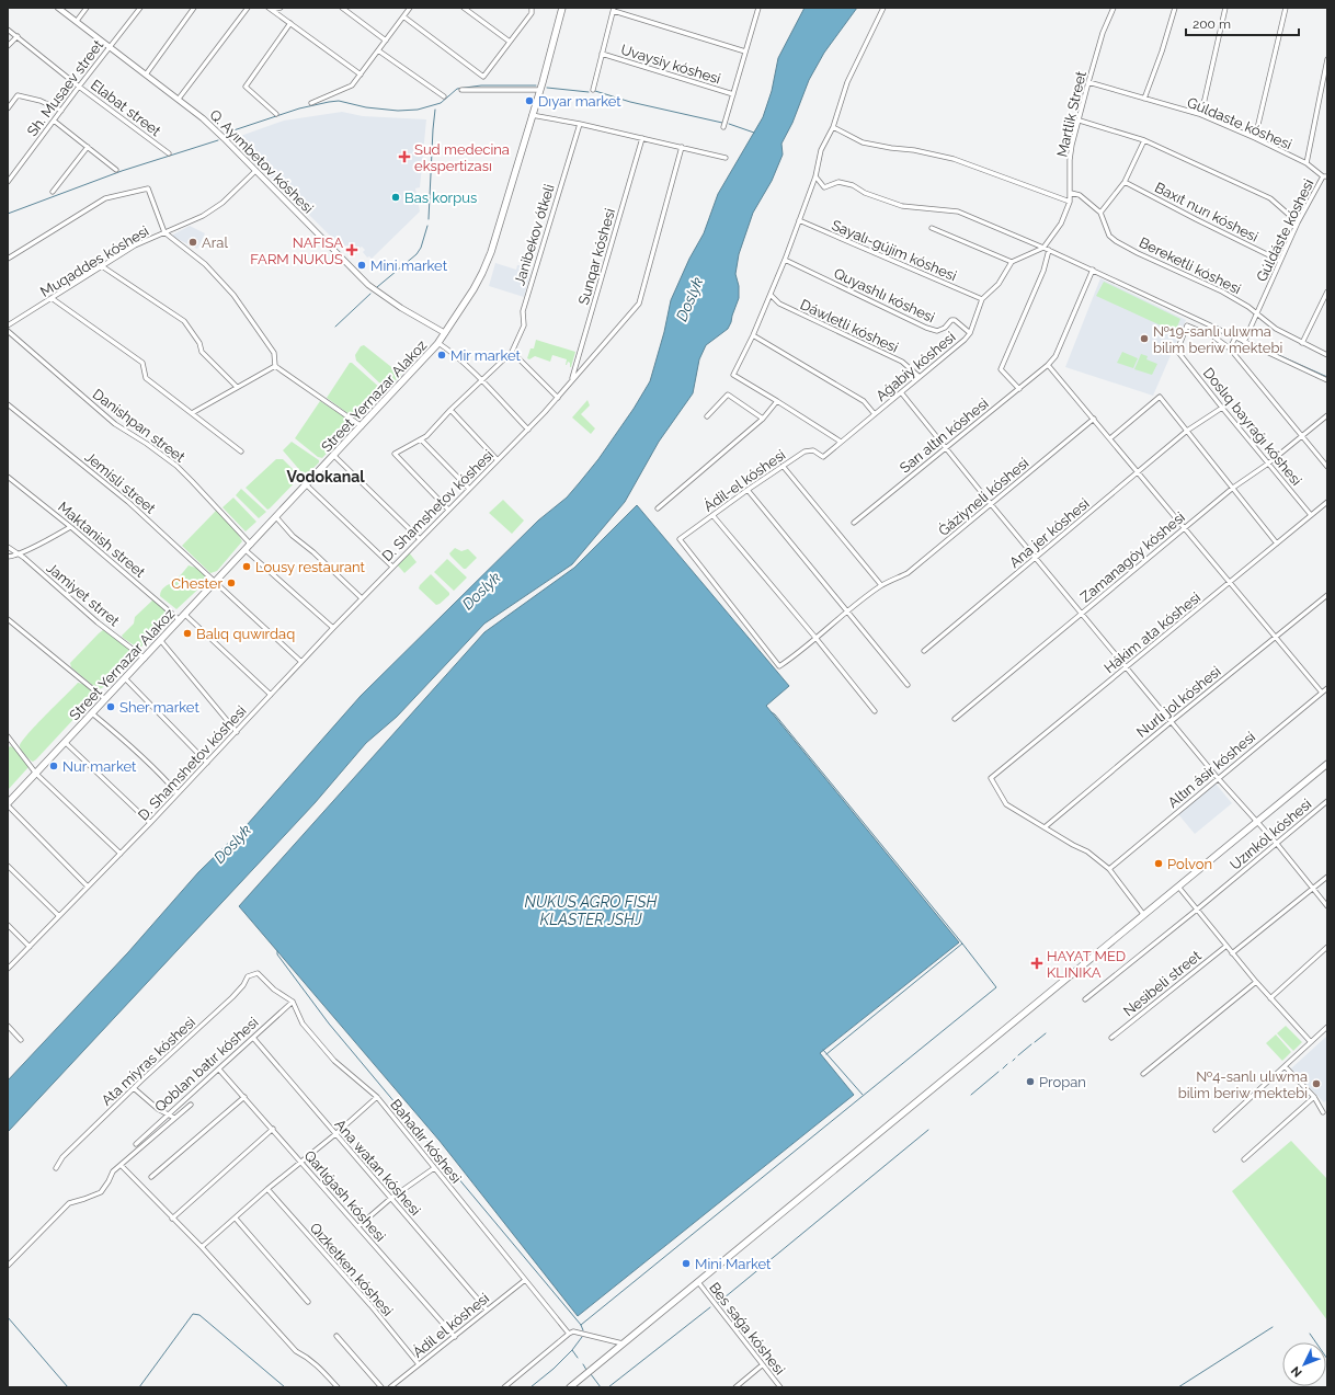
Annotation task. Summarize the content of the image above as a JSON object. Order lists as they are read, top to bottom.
{
  "streets": {
    "main road": ["Street Yernazar Alakoz"],
    "street": [
      "Uvaysiy kóshesi",
      "Sh. Musaev street",
      "Elabat street",
      "Martlik Street",
      "Gúldaste kóshesi",
      "Q. Ayımbetov kóshesi",
      "Baxıt nurı kóshesi",
      "Gúldáste kóshesi",
      "Janibekov ótkeli",
      "Sayalı-gújim kóshesi",
      "Sunqar kóshesi",
      "Muqaddes kóshesi",
      "Bereketli kóshesi",
      "Quyashlı kóshesi",
      "Dáwletli kóshesi",
      "Aǵabiy kóshesi",
      "Danishpan street",
      "Doslıq bayraǵı kóshesi",
      "Sarı altın kóshesi",
      "Ádil-el kóshesi",
      "Jemisli street",
      "Ǵáziyneli kóshesi",
      "D. Shamshetov kóshesi",
      "Ana jer kóshesi",
      "Maktanish street",
      "Zamanagóy kóshesi",
      "Jamiyet strret",
      "Hákim ata kóshesi",
      "Nurlı jol kóshesi",
      "Altın ásir kóshesi",
      "Uzınkól kóshesi",
      "Nesibeli street",
      "Ata miyras kóshesi",
      "Qoblan batır kóshesi",
      "Bahadır kóshesi",
      "Ana watan kóshesi",
      "Qarlıǵash kóshesi",
      "Qızketken kóshesi",
      "Ádil el kóshesi",
      "Bes saǵa kóshesi"
    ]
  },
  "crossings": [
    ["Sh. Musaev street", "Elabat street"],
    ["Sh. Musaev street", "Q. Ayımbetov kóshesi"],
    ["Martlik Street", "Gúldaste kóshesi"],
    ["Martlik Street", "Bereketli kóshesi"],
    ["Gúldaste kóshesi", "Gúldáste kóshesi"],
    ["Q. Ayımbetov kóshesi", "Muqaddes kóshesi"],
    ["Q. Ayımbetov kóshesi", "Street Yernazar Alakoz"],
    ["Baxıt nurı kóshesi", "Gúldáste kóshesi"],
    ["Gúldáste kóshesi", "Bereketli kóshesi"],
    ["Sayalı-gújim kóshesi", "Aǵabiy kóshesi"],
    ["Sunqar kóshesi", "D. Shamshetov kóshesi"],
    ["Quyashlı kóshesi", "Aǵabiy kóshesi"],
    ["Dáwletli kóshesi", "Aǵabiy kóshesi"],
    ["Aǵabiy kóshesi", "Ádil-el kóshesi"],
    ["Street Yernazar Alakoz", "Danishpan street"],
    ["Street Yernazar Alakoz", "Jemisli street"],
    ["Street Yernazar Alakoz", "Maktanish street"],
    ["Street Yernazar Alakoz", "Jamiyet strret"],
    ["Doslıq bayraǵı kóshesi", "Ana jer kóshesi"],
    ["Doslıq bayraǵı kóshesi", "Zamanagóy kóshesi"],
    ["Doslıq bayraǵı kóshesi", "Hákim ata kóshesi"],
    ["Ádil-el kóshesi", "Ǵáziyneli kóshesi"],
    ["Jemisli street", "D. Shamshetov kóshesi"],
    ["Hákim ata kóshesi", "Nurlı jol kóshesi"],
    ["Ata miyras kóshesi", "Qoblan batır kóshesi"],
    ["Ata miyras kóshesi", "Bahadır kóshesi"],
    ["Qoblan batır kóshesi", "Bahadır kóshesi"],
    ["Qoblan batır kóshesi", "Ana watan kóshesi"],
    ["Qoblan batır kóshesi", "Qarlıǵash kóshesi"],
    ["Bahadır kóshesi", "Ádil el kóshesi"],
    ["Ana watan kóshesi", "Ádil el kóshesi"],
    ["Qarlıǵash kóshesi", "Ádil el kóshesi"],
    ["Qızketken kóshesi", "Ádil el kóshesi"]
  ],
  "districts": ["Vodokanal"],
  "water": ["Doslyk", "NUKUS AGRO FISH KLASTER JSHJ"],
  "places": {
    "other": [
      "Dıyar market",
      "Bas korpus",
      "Aral",
      "Mini market",
      "№19-sanlı ulıwma bilim beriw mektebi",
      "Mir market",
      "Lousy restaurant",
      "Chester",
      "Balıq quwırdaq",
      "Sher market",
      "Nur market",
      "Polvon",
      "Propan",
      "№4-sanlı ulıwma bilim beriw mektebi",
      "Mini Market"
    ],
    "health": ["Sud medecina ekspertizası", "NAFISA FARM NUKUS", "HAYAT MED KLINIKA"]
  },
  "scale_bar": "200 m",
  "north": "bottom left"
}
